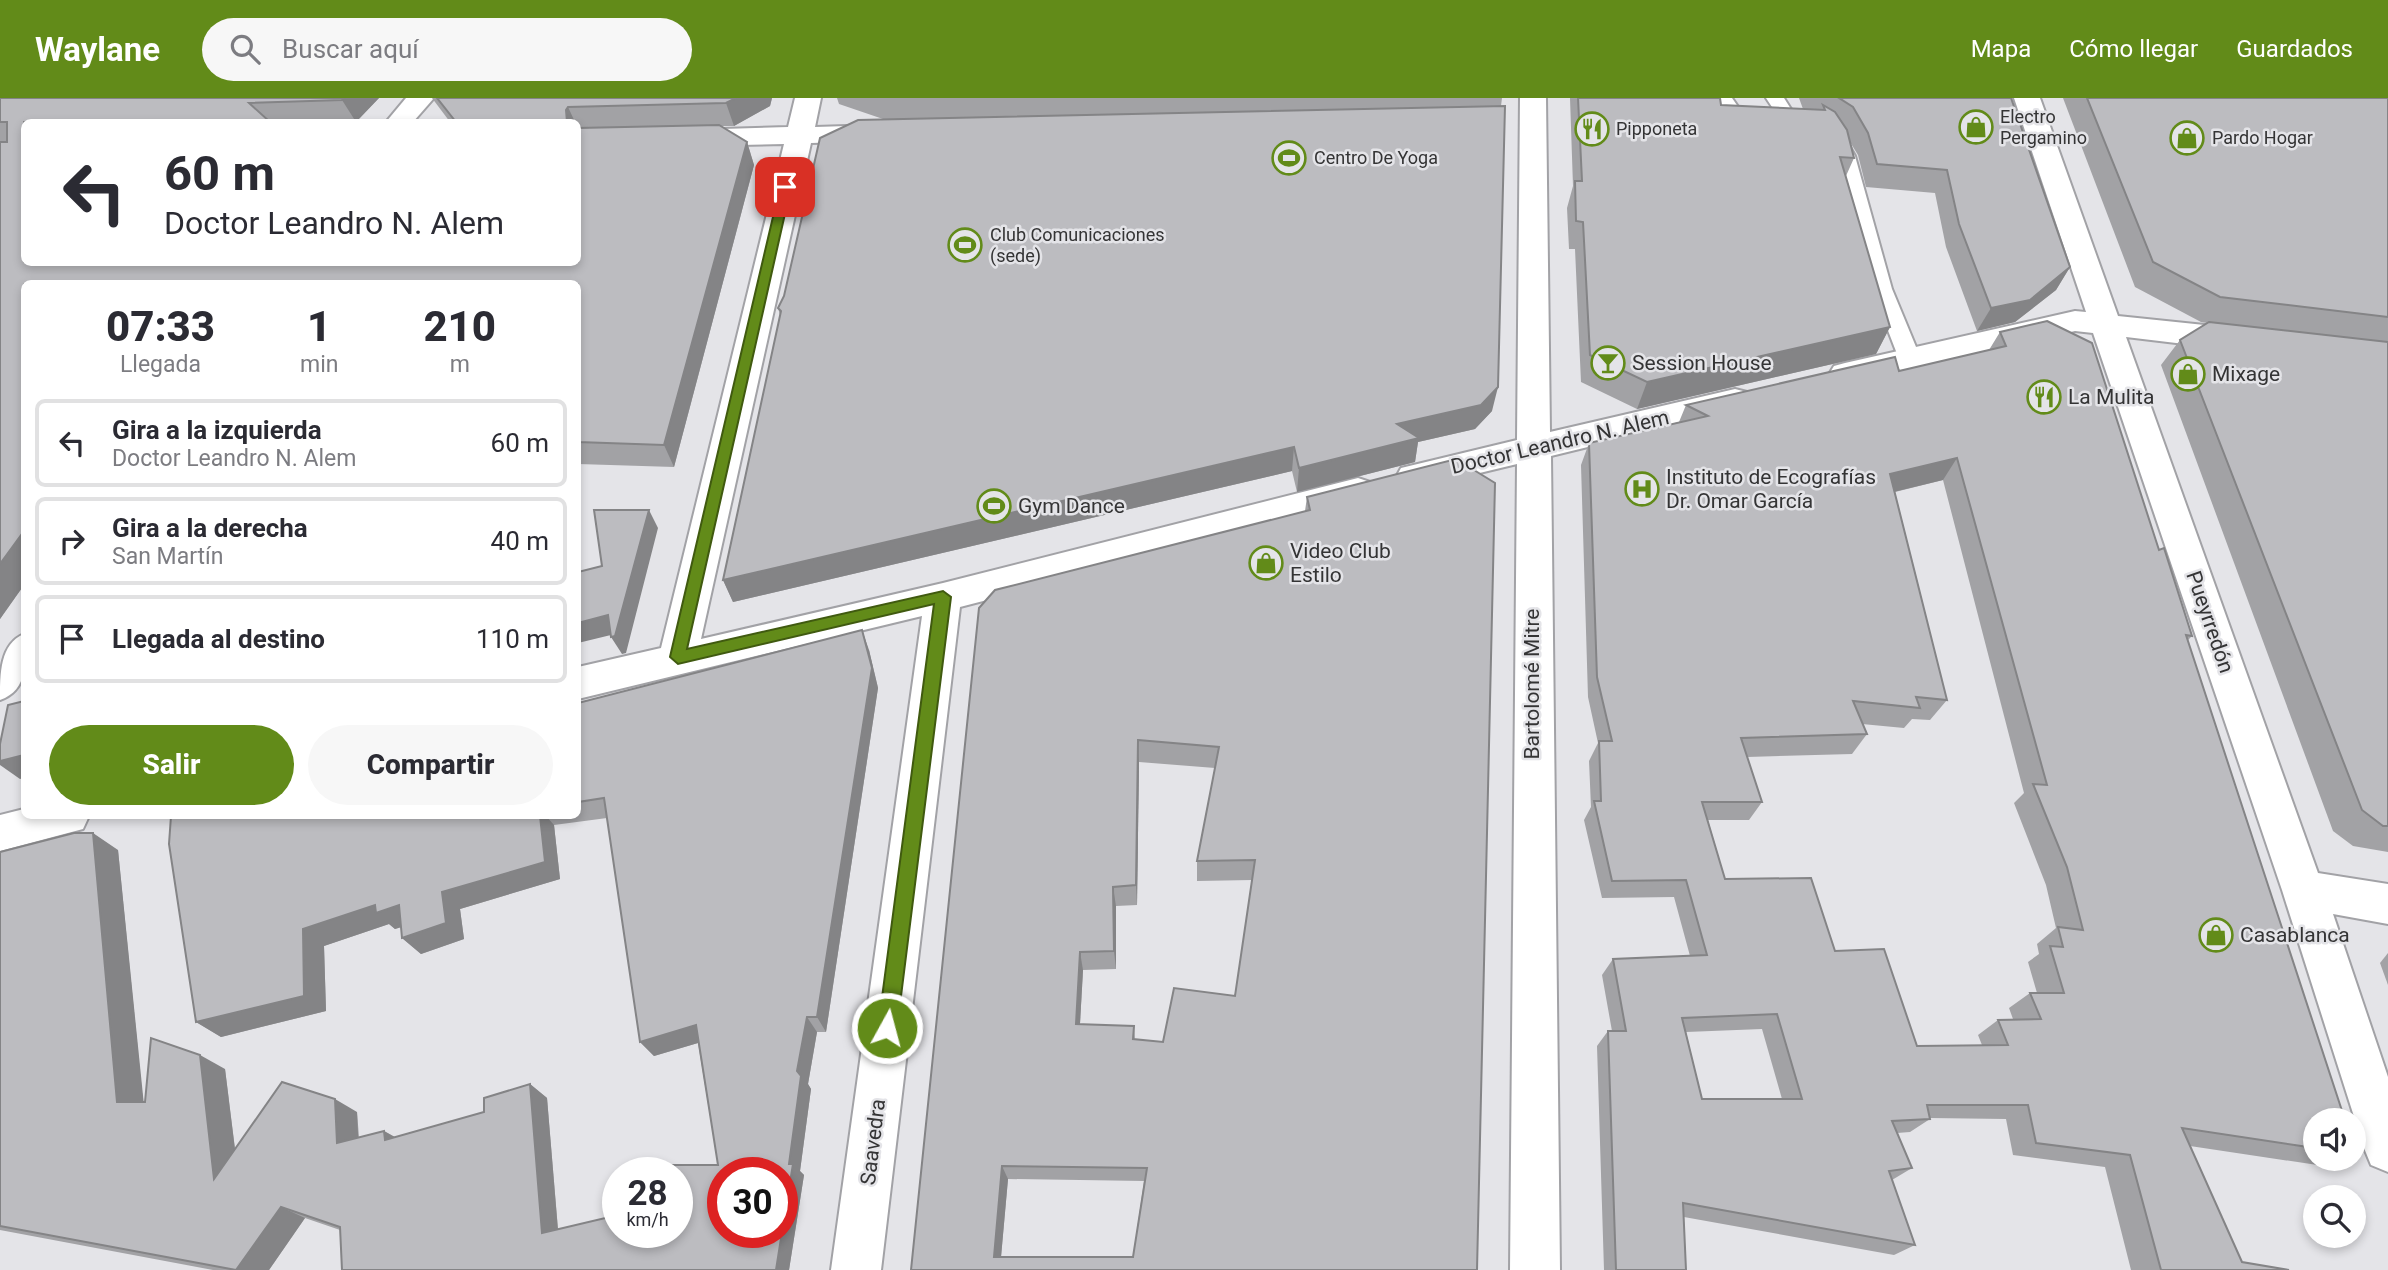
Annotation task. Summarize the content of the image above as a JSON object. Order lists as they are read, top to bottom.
{
  "streets": {
    "street": [
      "Doctor Leandro N. Alem",
      "Pueyrredón",
      "Bartolomé Mitre",
      "Saavedra"
    ]
  },
  "crossings": [
    ["Doctor Leandro N. Alem", "Bartolomé Mitre"],
    ["Doctor Leandro N. Alem", "Saavedra"]
  ],
  "places": {
    "shop": [
      "Electro Pergamino",
      "Pardo Hogar",
      "Mixage",
      "Video Club Estilo",
      "Casablanca"
    ],
    "restaurant": ["Pipponeta", "La Mulita"],
    "sports": ["Centro De Yoga", "Club Comunicaciones (sede)", "Gym Dance"],
    "bar": ["Session House"],
    "hospital": ["Instituto de Ecografías Dr. Omar García"]
  },
  "page": {
    "header": "Waylane",
    "search": "Buscar aquí",
    "nav": ["Mapa", "Cómo llegar", "Guardados"],
    "turn": ["60 m", "Doctor Leandro N. Alem"],
    "eta": [
      "07:33",
      "Llegada",
      "1",
      "min",
      "210",
      "m"
    ],
    "list": [
      {
        "name": "Gira a la izquierda",
        "note": "Doctor Leandro N. Alem",
        "value": "60 m"
      },
      {
        "name": "Gira a la derecha",
        "note": "San Martín",
        "value": "40 m"
      },
      {
        "name": "Llegada al destino",
        "value": "110 m"
      }
    ],
    "buttons": ["Salir", "Compartir"],
    "speed": "28 km/h",
    "limit": "30"
  }
}
